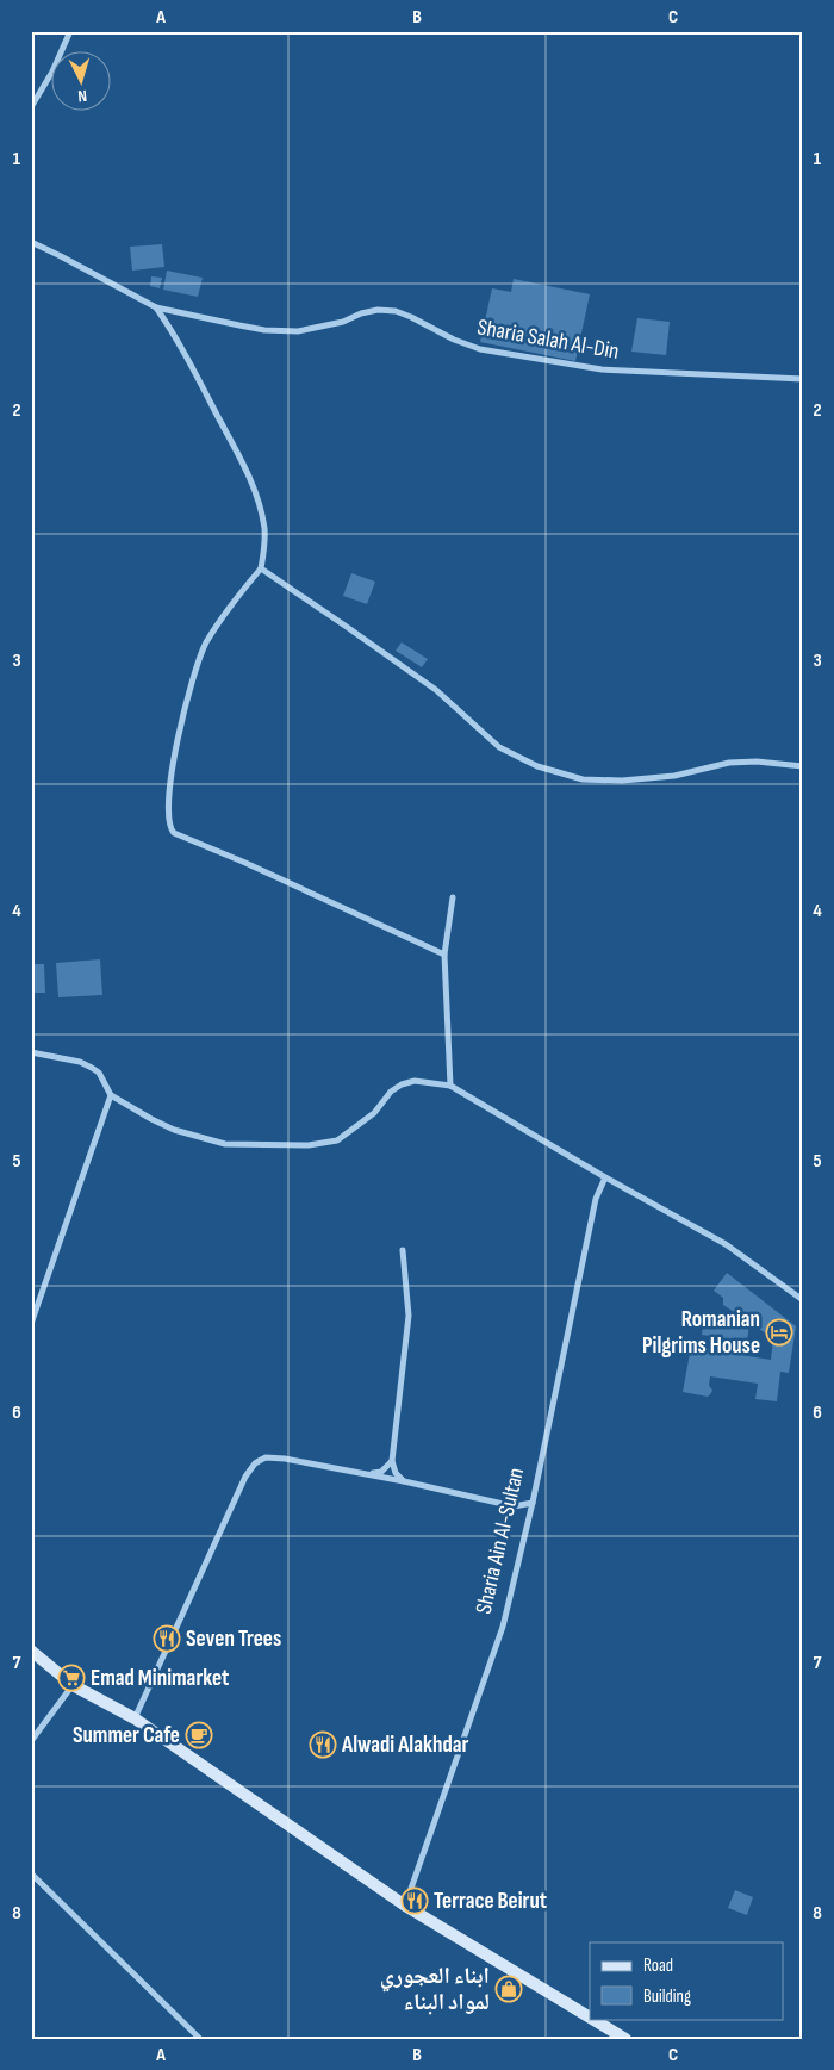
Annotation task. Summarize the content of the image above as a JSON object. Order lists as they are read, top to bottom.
{
  "streets": {
    "street": ["Sharia Salah Al-Din", "Sharia Ain Al-Sultan"]
  },
  "places": {
    "hotel": ["Romanian Pilgrims House"],
    "restaurant": ["Seven Trees", "Alwadi Alakhdar", "Terrace Beirut"],
    "supermarket": ["Emad Minimarket"],
    "cafe": ["Summer Cafe"],
    "shop": ["ابناء العجوري لمواد البناء"]
  },
  "legend": ["Road", "Building"],
  "north": "bottom",
  "grid": {
    "columns": ["A", "B", "C"],
    "rows": [
      "1",
      "2",
      "3",
      "4",
      "5",
      "6",
      "7",
      "8"
    ]
  }
}
